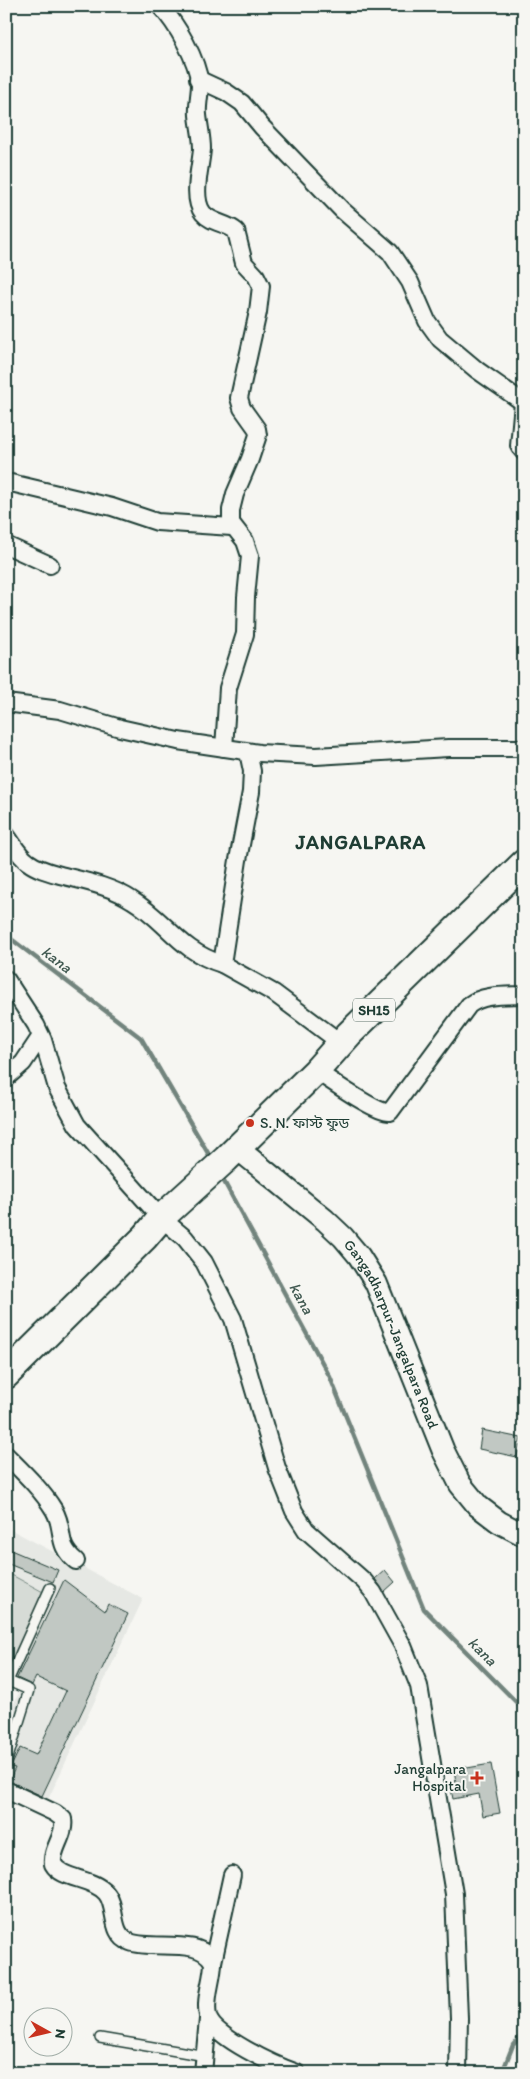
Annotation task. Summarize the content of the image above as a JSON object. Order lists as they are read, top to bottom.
{
  "streets": {
    "main road": ["SH15"],
    "street": ["Gangadharpur-Jangalpara Road"]
  },
  "crossings": [
    ["SH15", "Gangadharpur-Jangalpara Road"]
  ],
  "districts": ["JANGALPARA"],
  "water": ["kana"],
  "places": {
    "other": ["S. N. ফাস্ট ফুড"],
    "health": ["Jangalpara Hospital"]
  },
  "north": "right"
}
